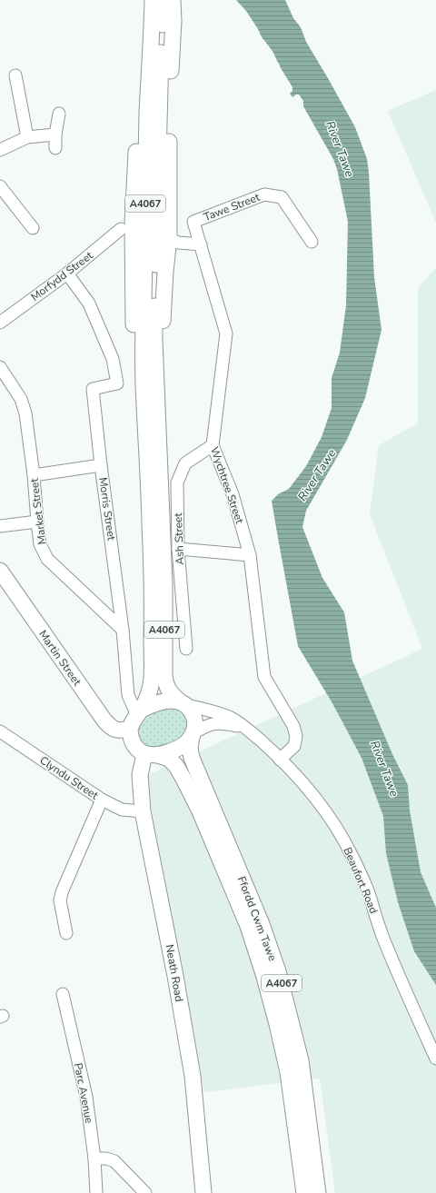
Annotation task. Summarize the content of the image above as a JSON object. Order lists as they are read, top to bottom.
{
  "streets": {
    "main road": [
      "A4067",
      "Martin Street",
      "Ffordd Cwm Tawe",
      "Neath Road"
    ],
    "street": [
      "Tawe Street",
      "Morfydd Street",
      "Wychtree Street",
      "Morris Street",
      "Market Street",
      "Ash Street",
      "Clyndu Street",
      "Beaufort Road",
      "Parc Avenue"
    ]
  },
  "crossings": [
    ["A4067", "Martin Street"],
    ["A4067", "Beaufort Road"],
    ["A4067", "Ffordd Cwm Tawe"],
    ["A4067", "Neath Road"],
    ["Tawe Street", "Wychtree Street"],
    ["Morfydd Street", "Morris Street"],
    ["Wychtree Street", "Ash Street"],
    ["Wychtree Street", "Beaufort Road"],
    ["Morris Street", "Market Street"],
    ["Martin Street", "Beaufort Road"],
    ["Martin Street", "Ffordd Cwm Tawe"],
    ["Martin Street", "Neath Road"],
    ["Clyndu Street", "Neath Road"],
    ["Beaufort Road", "Ffordd Cwm Tawe"],
    ["Beaufort Road", "Neath Road"],
    ["Ffordd Cwm Tawe", "Neath Road"]
  ],
  "water": ["River Tawe"]
}
